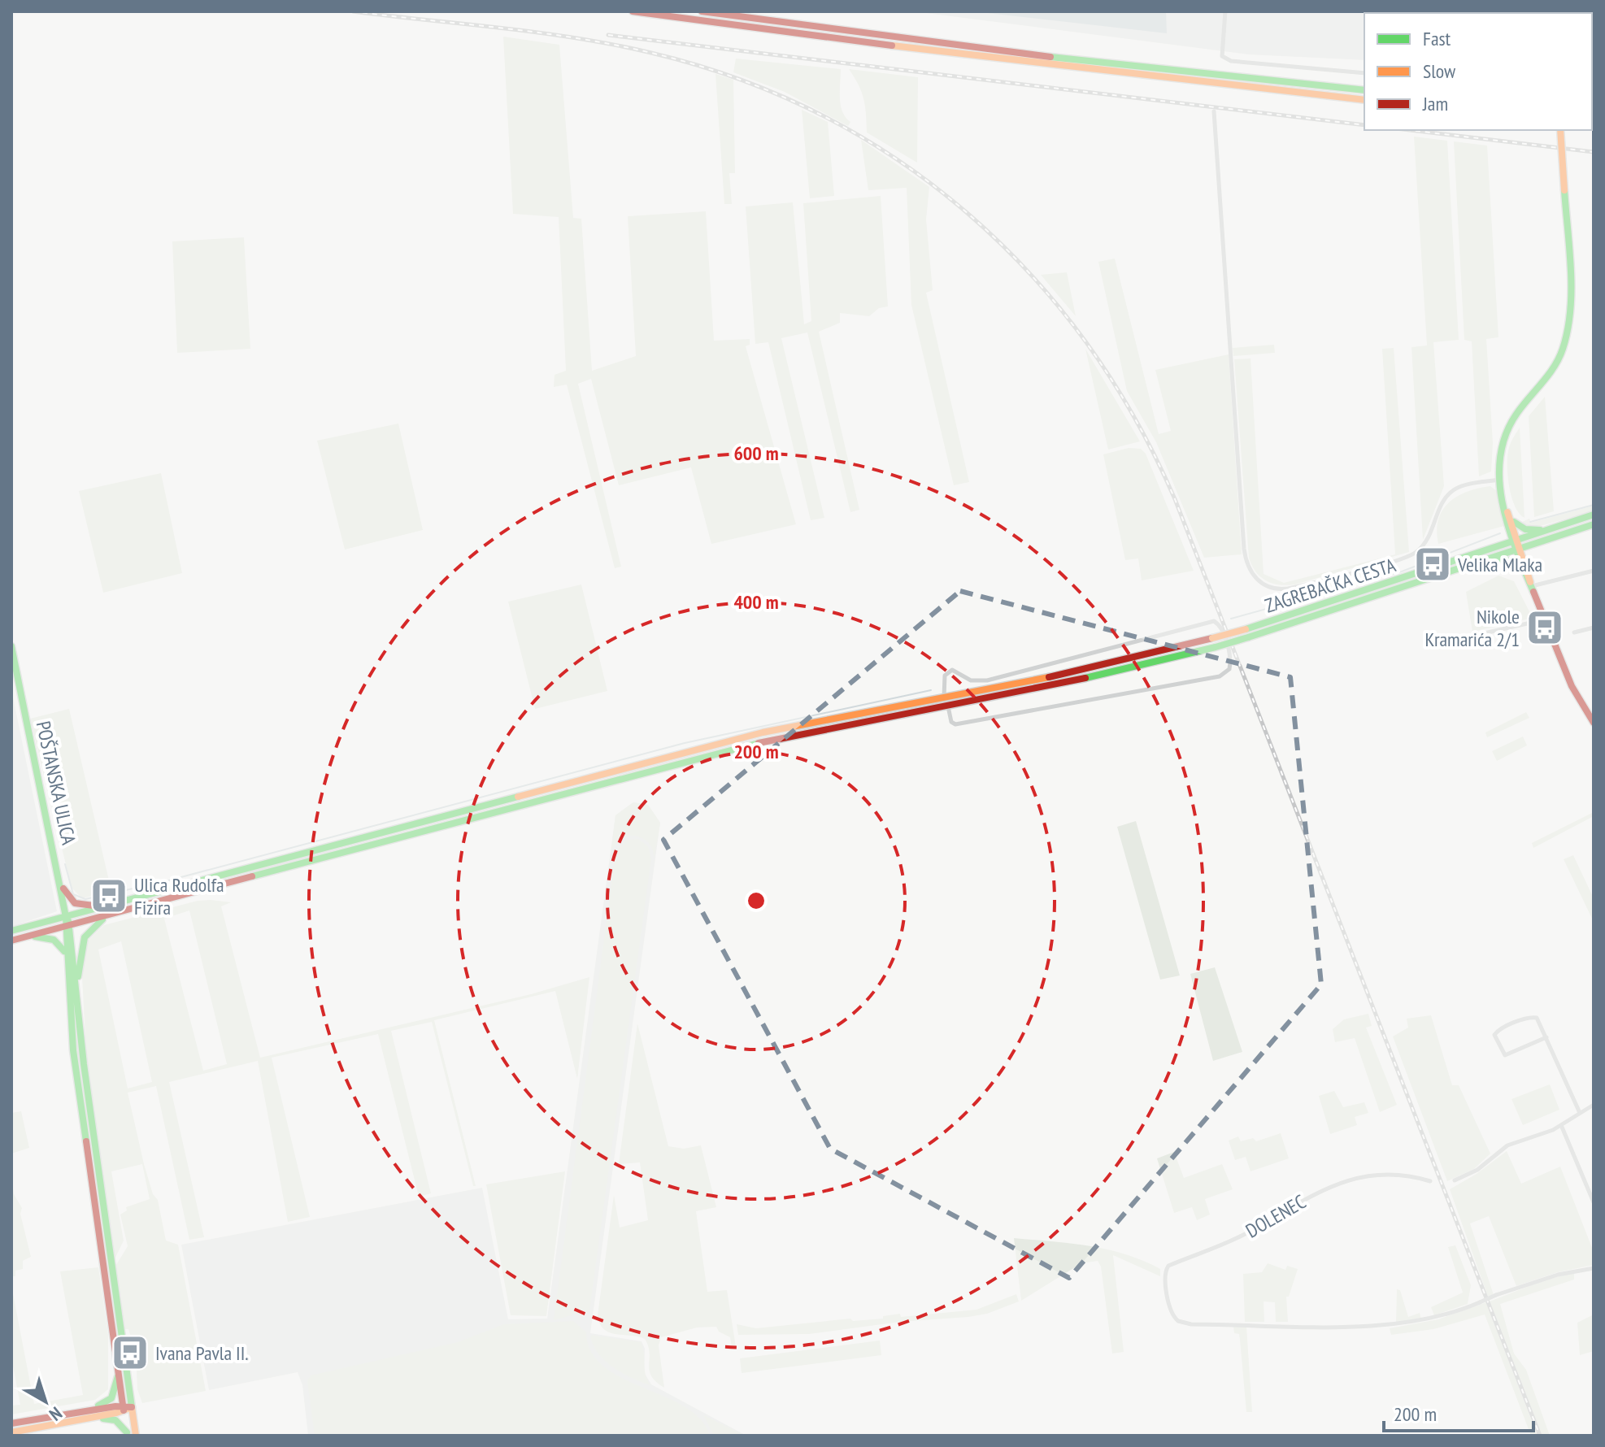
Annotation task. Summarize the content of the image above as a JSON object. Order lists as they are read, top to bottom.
{
  "streets": {
    "main road": ["ZAGREBAČKA CESTA", "POŠTANSKA ULICA"],
    "street": ["DOLENEC"]
  },
  "crossings": [
    ["ZAGREBAČKA CESTA", "POŠTANSKA ULICA"]
  ],
  "places": {
    "bus stop": [
      "Velika Mlaka",
      "Nikole Kramarića 2/1",
      "Ulica Rudolfa Fizira",
      "Ivana Pavla II."
    ]
  },
  "legend": ["Fast", "Slow", "Jam"],
  "scale_bar": "200 m",
  "north": "bottom right",
  "rings": ["600 m", "400 m", "200 m"]
}
